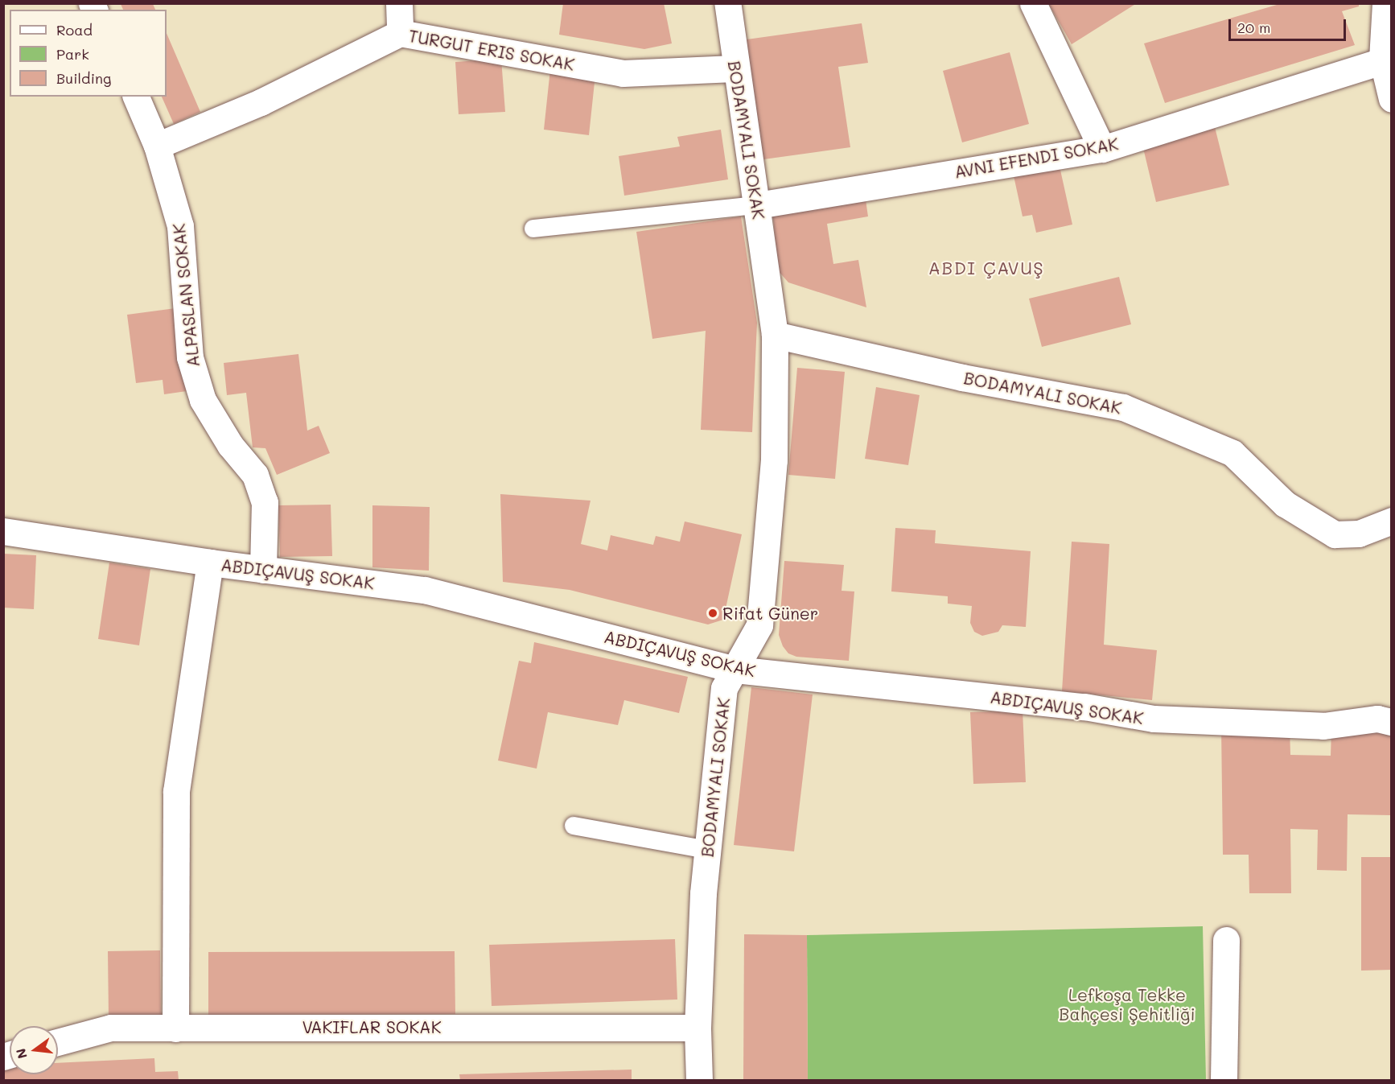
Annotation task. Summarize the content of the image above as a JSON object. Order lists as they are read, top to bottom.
{
  "streets": {
    "street": [
      "TURGUT ERIS SOKAK",
      "AVNI EFENDI SOKAK",
      "ALPASLAN SOKAK",
      "ABDIÇAVUŞ SOKAK"
    ]
  },
  "crossings": [
    ["TURGUT ERIS SOKAK", "ALPASLAN SOKAK"],
    ["ALPASLAN SOKAK", "ABDIÇAVUŞ SOKAK"]
  ],
  "districts": ["ABDI ÇAVUŞ"],
  "parks": ["Lefkoşa Tekke Bahçesi Şehitliği"],
  "places": ["Rifat Güner"],
  "legend": ["Road", "Park", "Building"],
  "scale_bar": "20 m",
  "north": "left"
}
